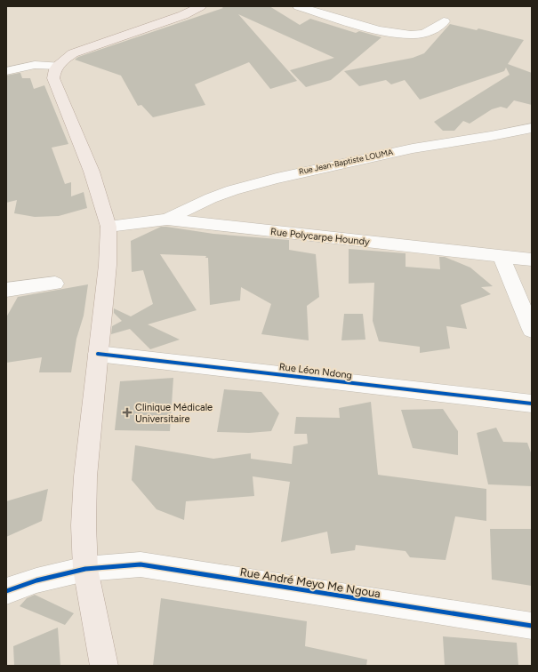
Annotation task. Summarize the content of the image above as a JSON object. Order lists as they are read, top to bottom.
{
  "streets": {
    "street": [
      "Rue Jean-Baptiste LOUMA",
      "Rue Polycarpe Houndy",
      "Rue Léon Ndong",
      "Rue André Meyo Me Ngoua"
    ]
  },
  "crossings": [
    ["Rue Jean-Baptiste LOUMA", "Rue Polycarpe Houndy"]
  ],
  "places": {
    "health": ["Clinique Médicale Universitaire"]
  }
}
